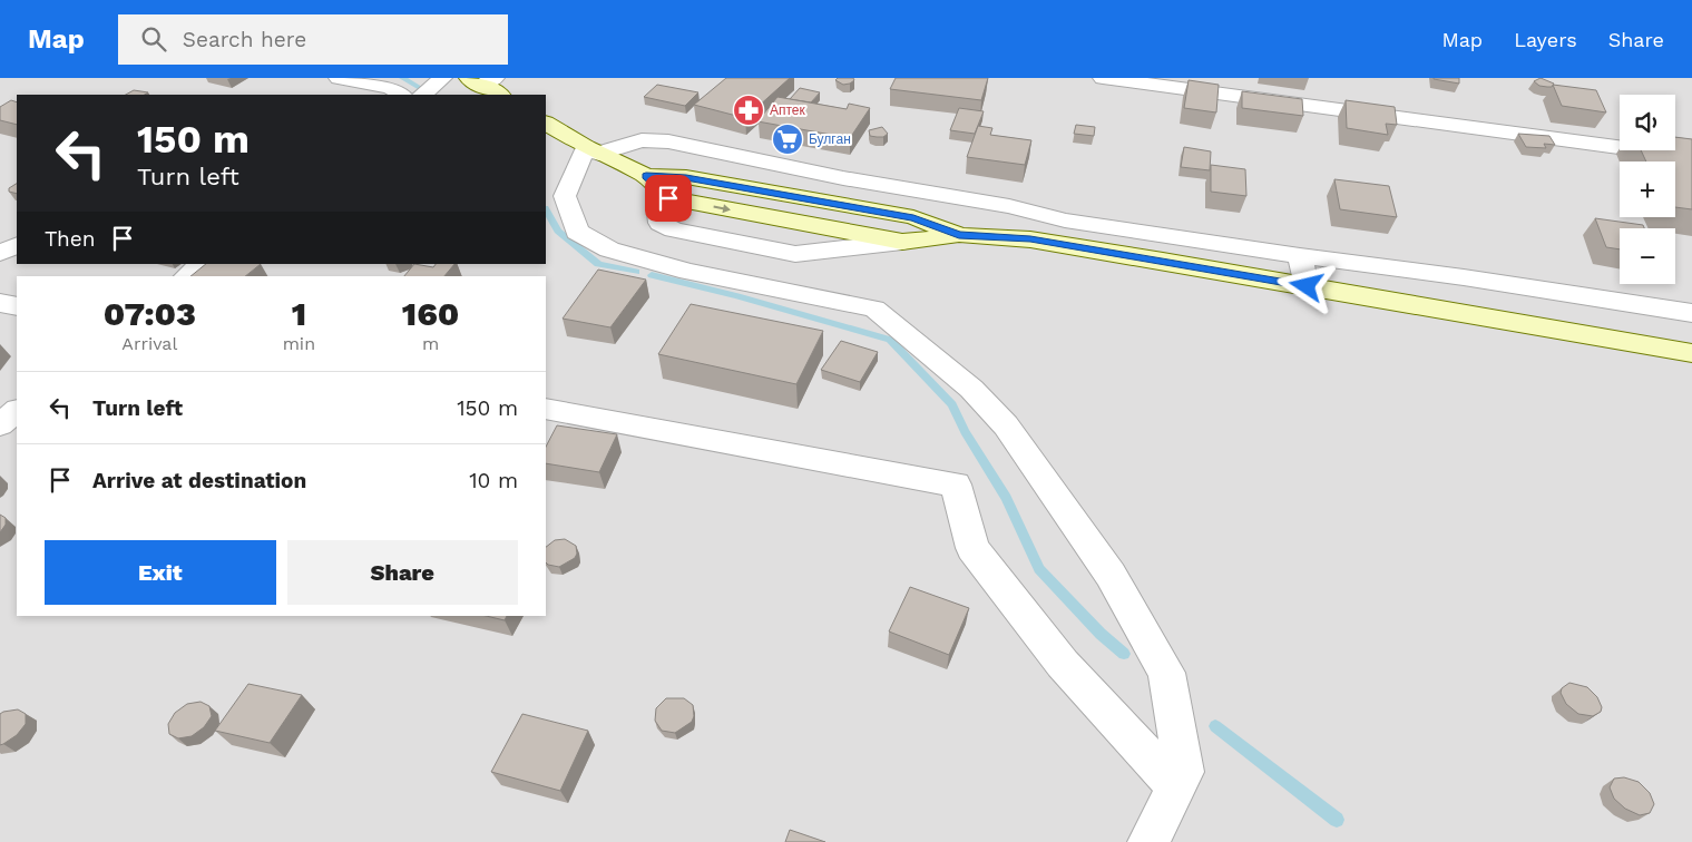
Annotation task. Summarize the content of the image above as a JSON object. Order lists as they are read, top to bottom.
{
  "places": {
    "pharmacy": ["Аптек"],
    "supermarket": ["Булган"]
  },
  "page": {
    "header": "Map",
    "search": "Search here",
    "nav": ["Map", "Layers", "Share"],
    "map_buttons": ["+", "−"],
    "turn": ["150 m", "Turn left"],
    "then": "Then",
    "eta": [
      "07:03",
      "Arrival",
      "1",
      "min",
      "160",
      "m"
    ],
    "list": [
      {
        "name": "Turn left",
        "value": "150 m"
      },
      {
        "name": "Arrive at destination",
        "value": "10 m"
      }
    ],
    "buttons": ["Exit", "Share"]
  }
}
